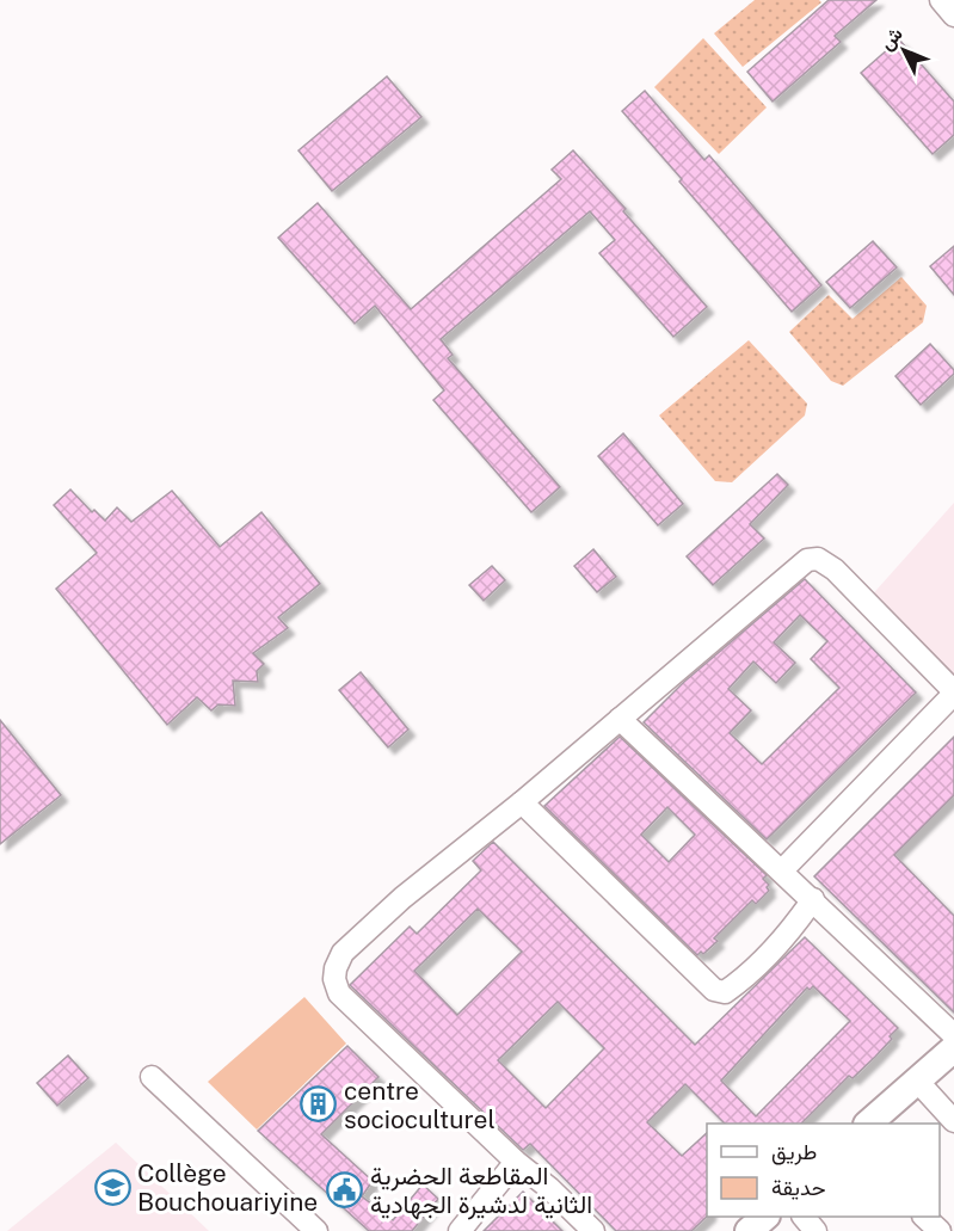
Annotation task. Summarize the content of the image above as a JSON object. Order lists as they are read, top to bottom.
{
  "places": {
    "building": ["centre socioculturel"],
    "school or university": ["Collège Bouchouariyine"],
    "public building": ["المقاطعة الحضرية الثانية لدشيرة الجهادية"]
  },
  "legend": ["طريق", "حديقة"],
  "north": "top left"
}
